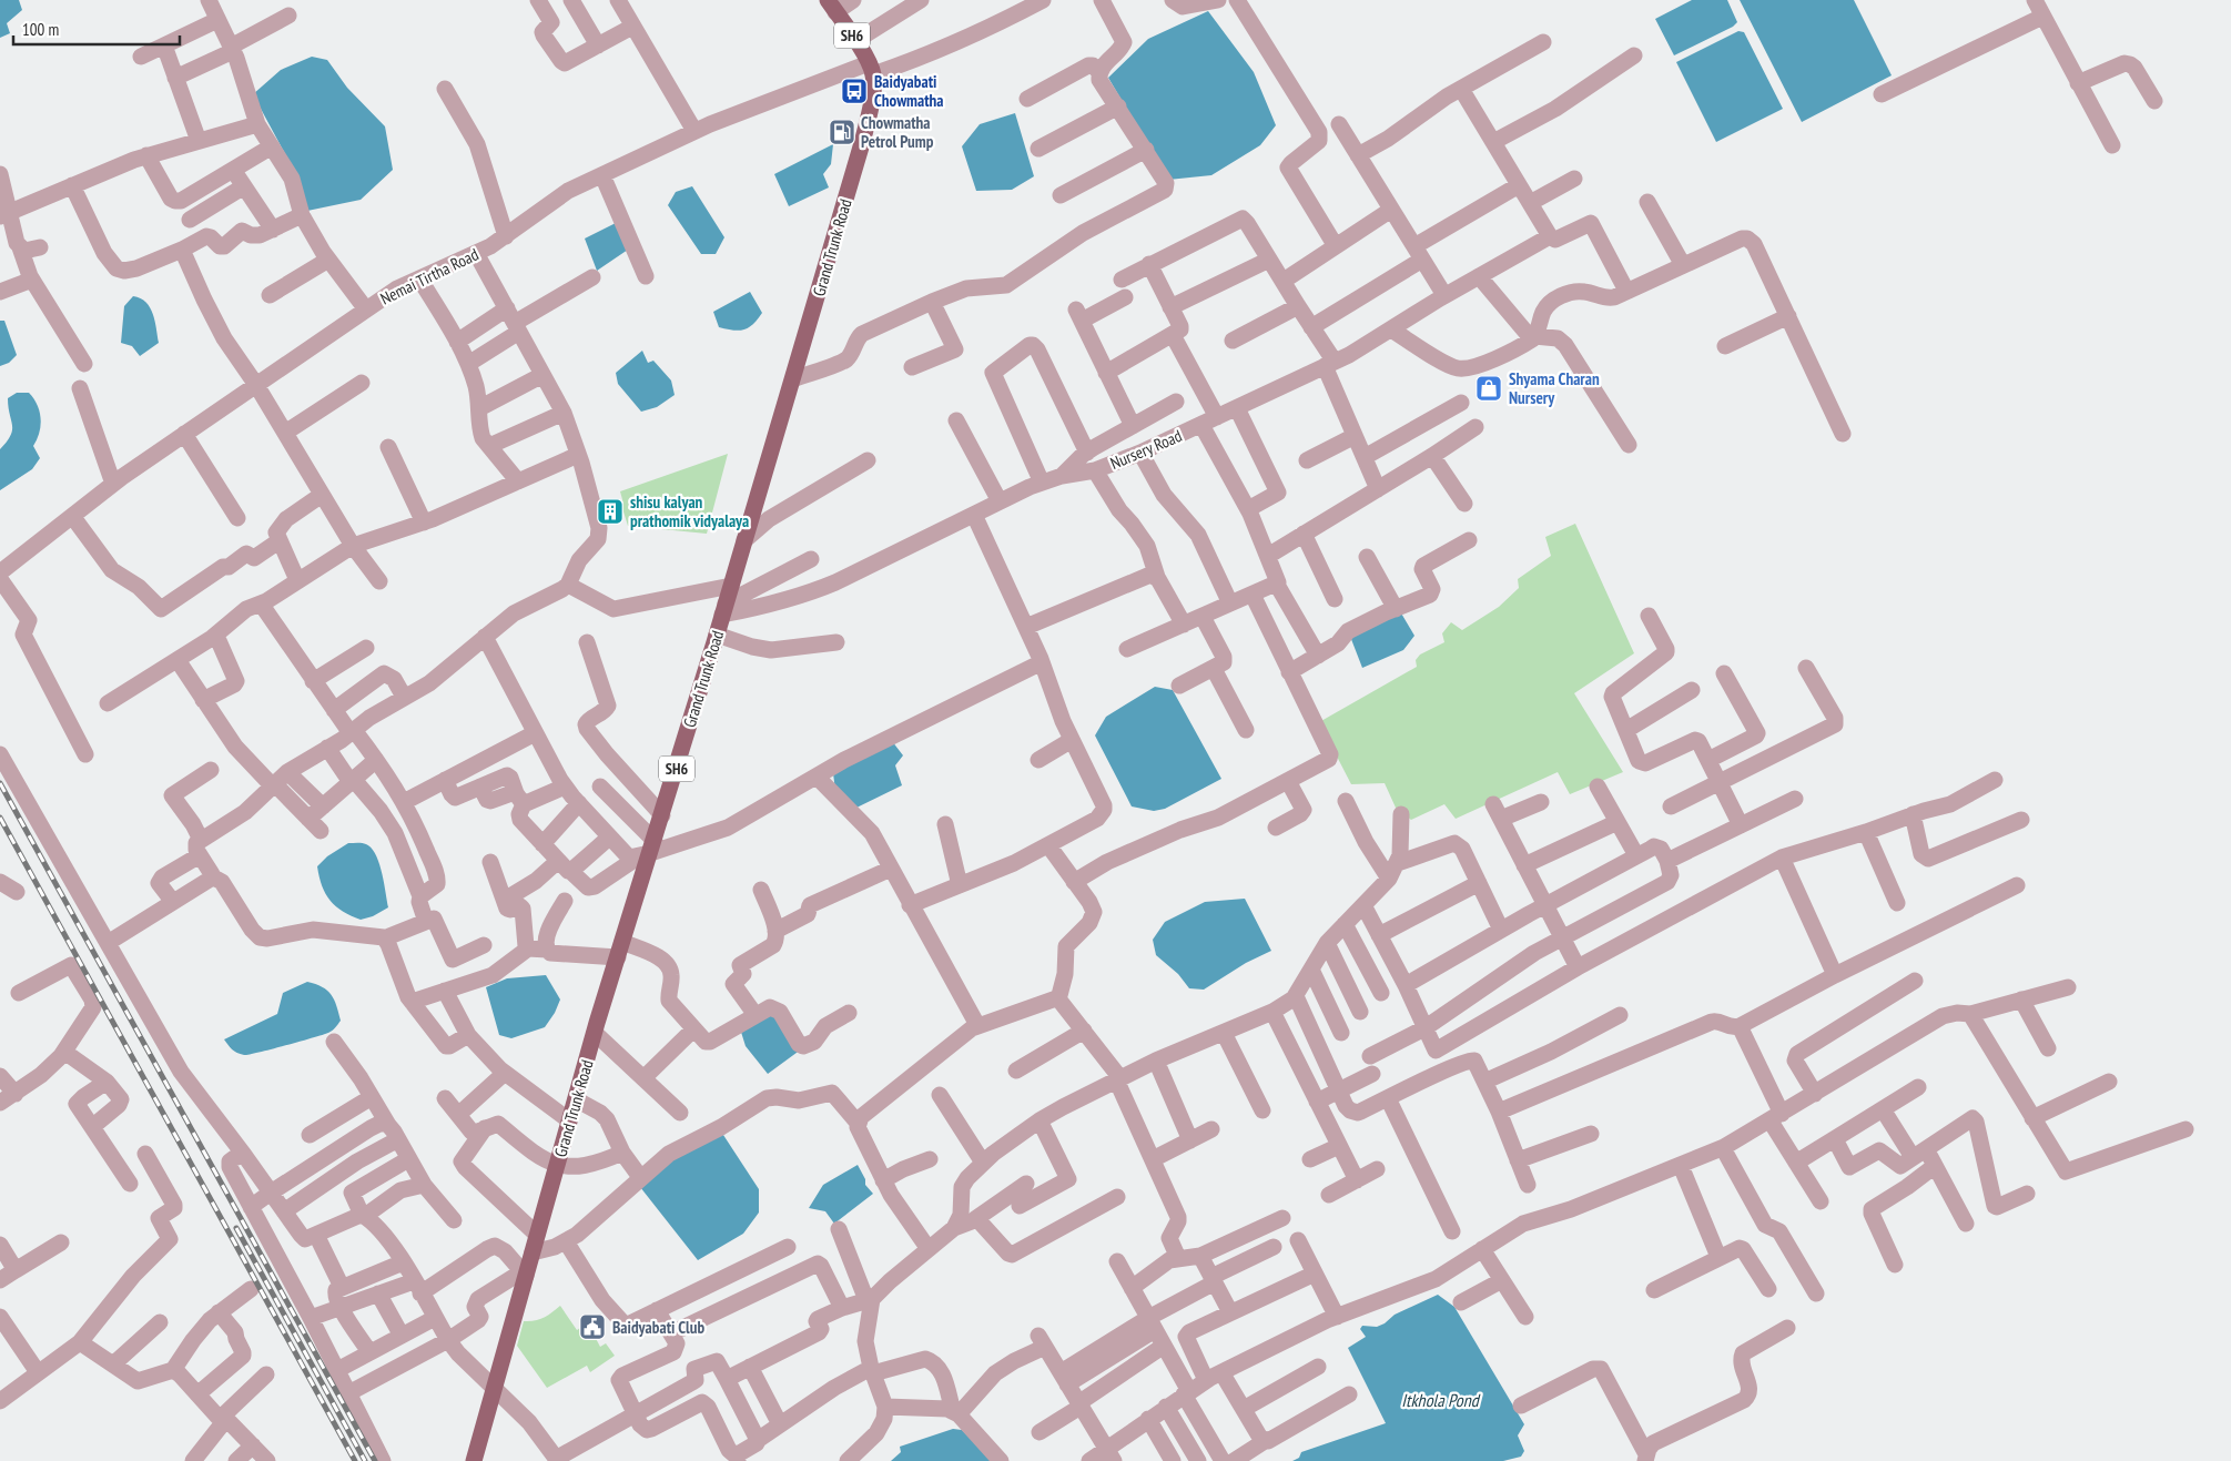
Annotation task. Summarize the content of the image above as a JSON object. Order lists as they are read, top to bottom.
{
  "streets": {
    "main road": ["SH6", "Grand Trunk Road"],
    "street": ["Nemai Tirtha Road", "Nursery Road"]
  },
  "crossings": [
    ["SH6", "Grand Trunk Road"],
    ["SH6", "Nemai Tirtha Road"],
    ["Grand Trunk Road", "Nemai Tirtha Road"],
    ["Grand Trunk Road", "Nursery Road"]
  ],
  "water": ["Itkhola Pond"],
  "places": {
    "bus stop": ["Baidyabati Chowmatha"],
    "fuel station": ["Chowmatha Petrol Pump"],
    "shop": ["Shyama Charan Nursery"],
    "building": ["shisu kalyan prathomik vidyalaya"],
    "public building": ["Baidyabati Club"]
  },
  "scale_bar": "100 m"
}
